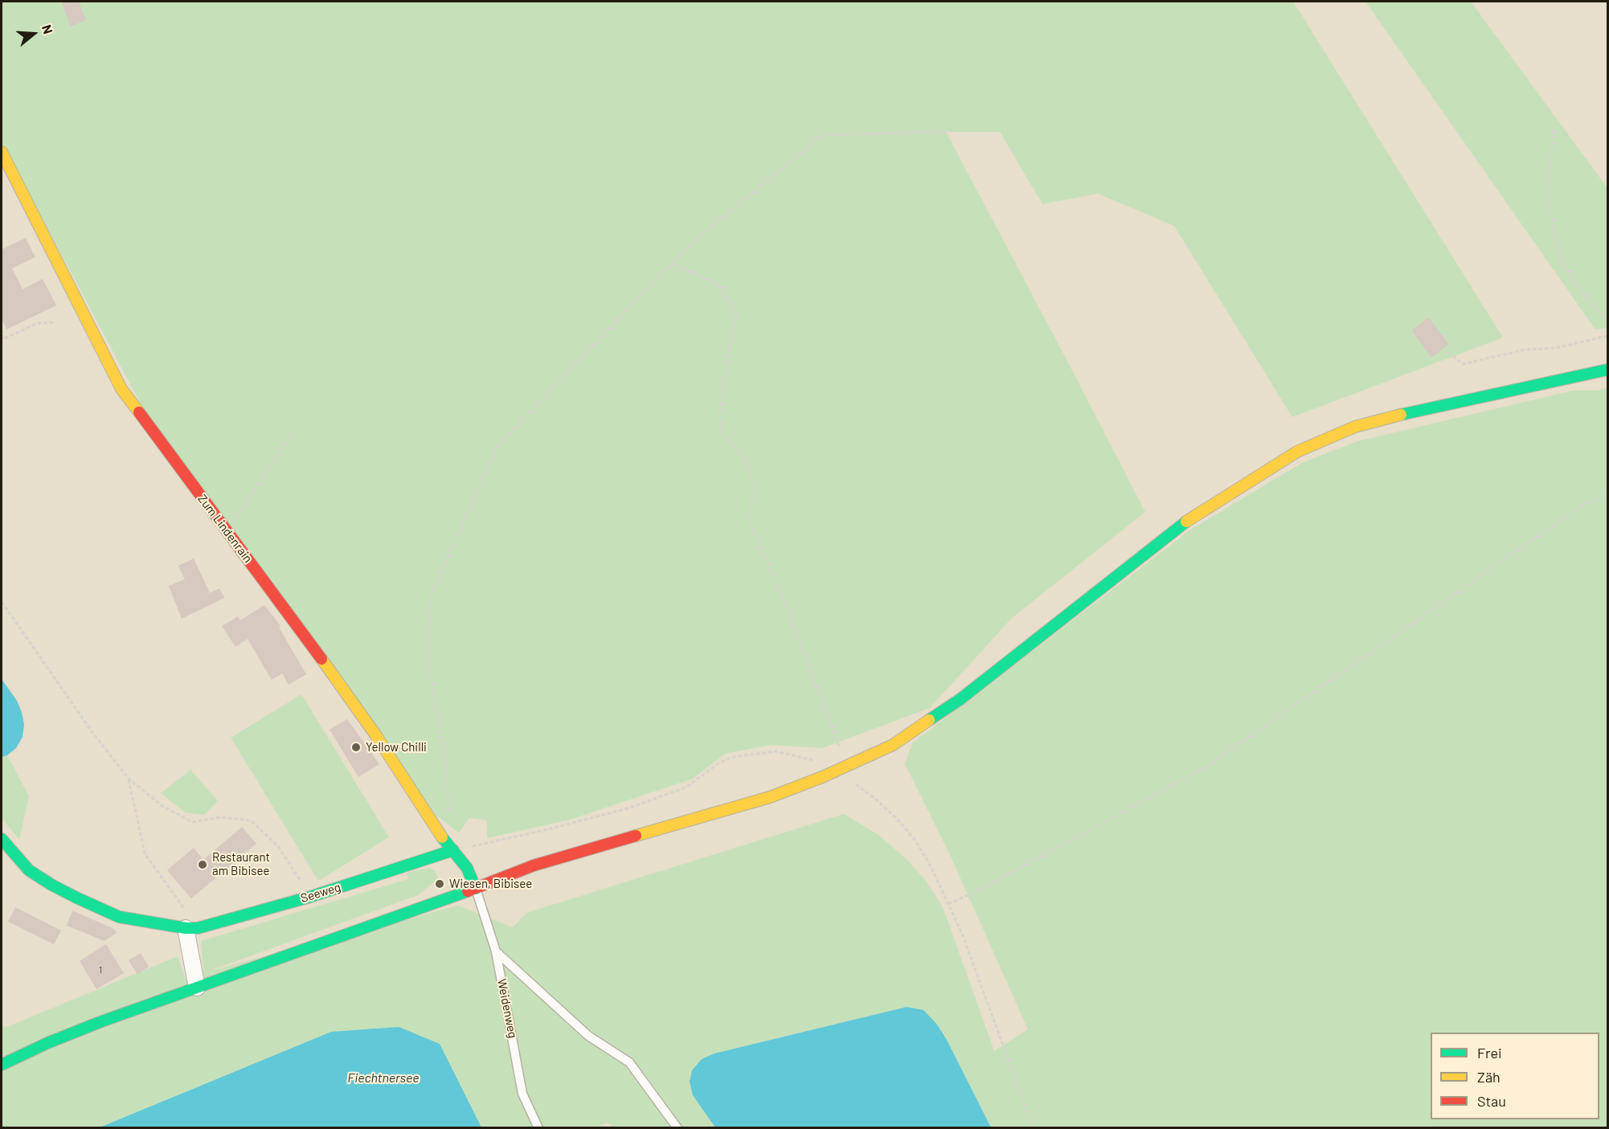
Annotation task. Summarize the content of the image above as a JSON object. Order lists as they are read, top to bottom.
{
  "streets": {
    "main road": ["Zum Lindenrain", "Seeweg"],
    "lane": ["Weidenweg"]
  },
  "crossings": [
    ["Zum Lindenrain", "Seeweg"],
    ["Zum Lindenrain", "Weidenweg"]
  ],
  "water": ["Fiechtnersee"],
  "places": ["Yellow Chilli", "Restaurant am Bibisee", "Wiesen, Bibisee"],
  "house_numbers": ["1"],
  "legend": ["Frei", "Zäh", "Stau"],
  "north": "right"
}
